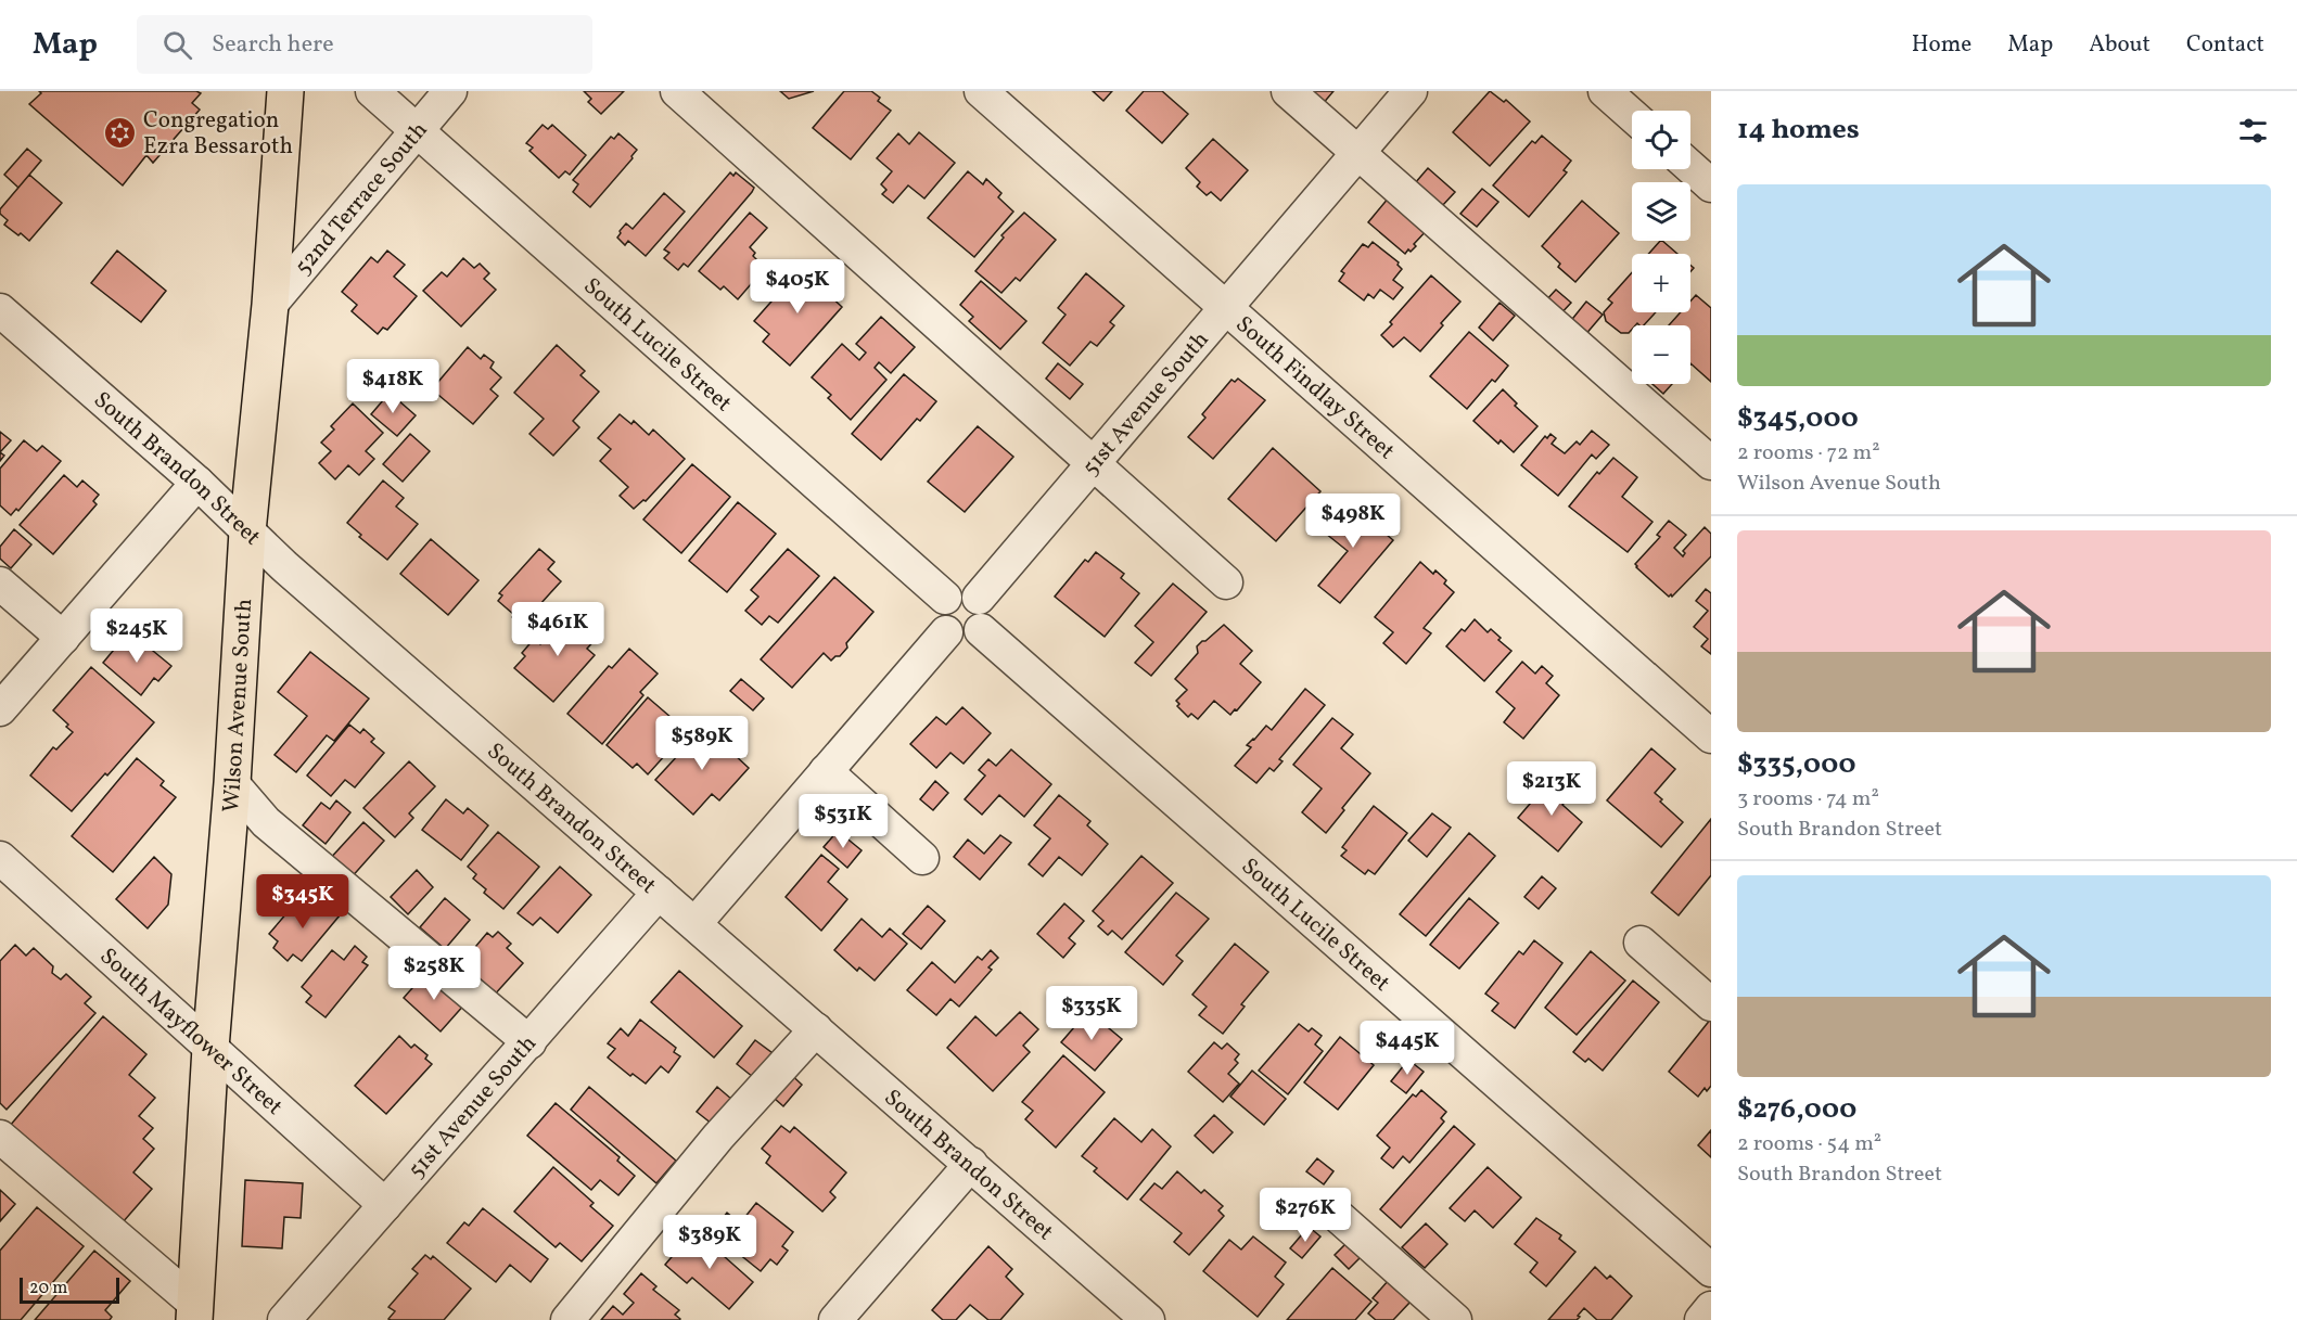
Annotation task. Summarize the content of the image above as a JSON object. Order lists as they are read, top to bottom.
{
  "streets": {
    "main road": ["Wilson Avenue South"],
    "street": [
      "52nd Terrace South",
      "South Lucile Street",
      "South Findlay Street",
      "51st Avenue South",
      "South Brandon Street",
      "South Mayflower Street"
    ]
  },
  "crossings": [
    ["52nd Terrace South", "South Lucile Street"],
    ["52nd Terrace South", "Wilson Avenue South"],
    ["South Lucile Street", "51st Avenue South"],
    ["South Findlay Street", "51st Avenue South"],
    ["51st Avenue South", "South Brandon Street"],
    ["51st Avenue South", "South Mayflower Street"],
    ["South Brandon Street", "Wilson Avenue South"],
    ["Wilson Avenue South", "South Mayflower Street"]
  ],
  "places": {
    "synagogue": ["Congregation Ezra Bessaroth"]
  },
  "scale_bar": "20 m",
  "page": {
    "header": "Map",
    "search": "Search here",
    "nav": [
      "Home",
      "Map",
      "About",
      "Contact"
    ],
    "heading": "14 homes",
    "map_buttons": ["+", "−"],
    "list": [
      {
        "name": "$345,000",
        "note": "2 rooms · 72 m² · Wilson Avenue South"
      },
      {
        "name": "$335,000",
        "note": "3 rooms · 74 m² · South Brandon Street"
      },
      {
        "name": "$276,000",
        "note": "2 rooms · 54 m² · South Brandon Street"
      }
    ],
    "price": [
      "$405K",
      "$418K",
      "$498K",
      "$461K",
      "$245K",
      "$589K",
      "$213K",
      "$531K",
      "$345K",
      "$258K",
      "$335K",
      "$445K",
      "$276K",
      "$389K"
    ],
    "scale": "20 m"
  }
}
